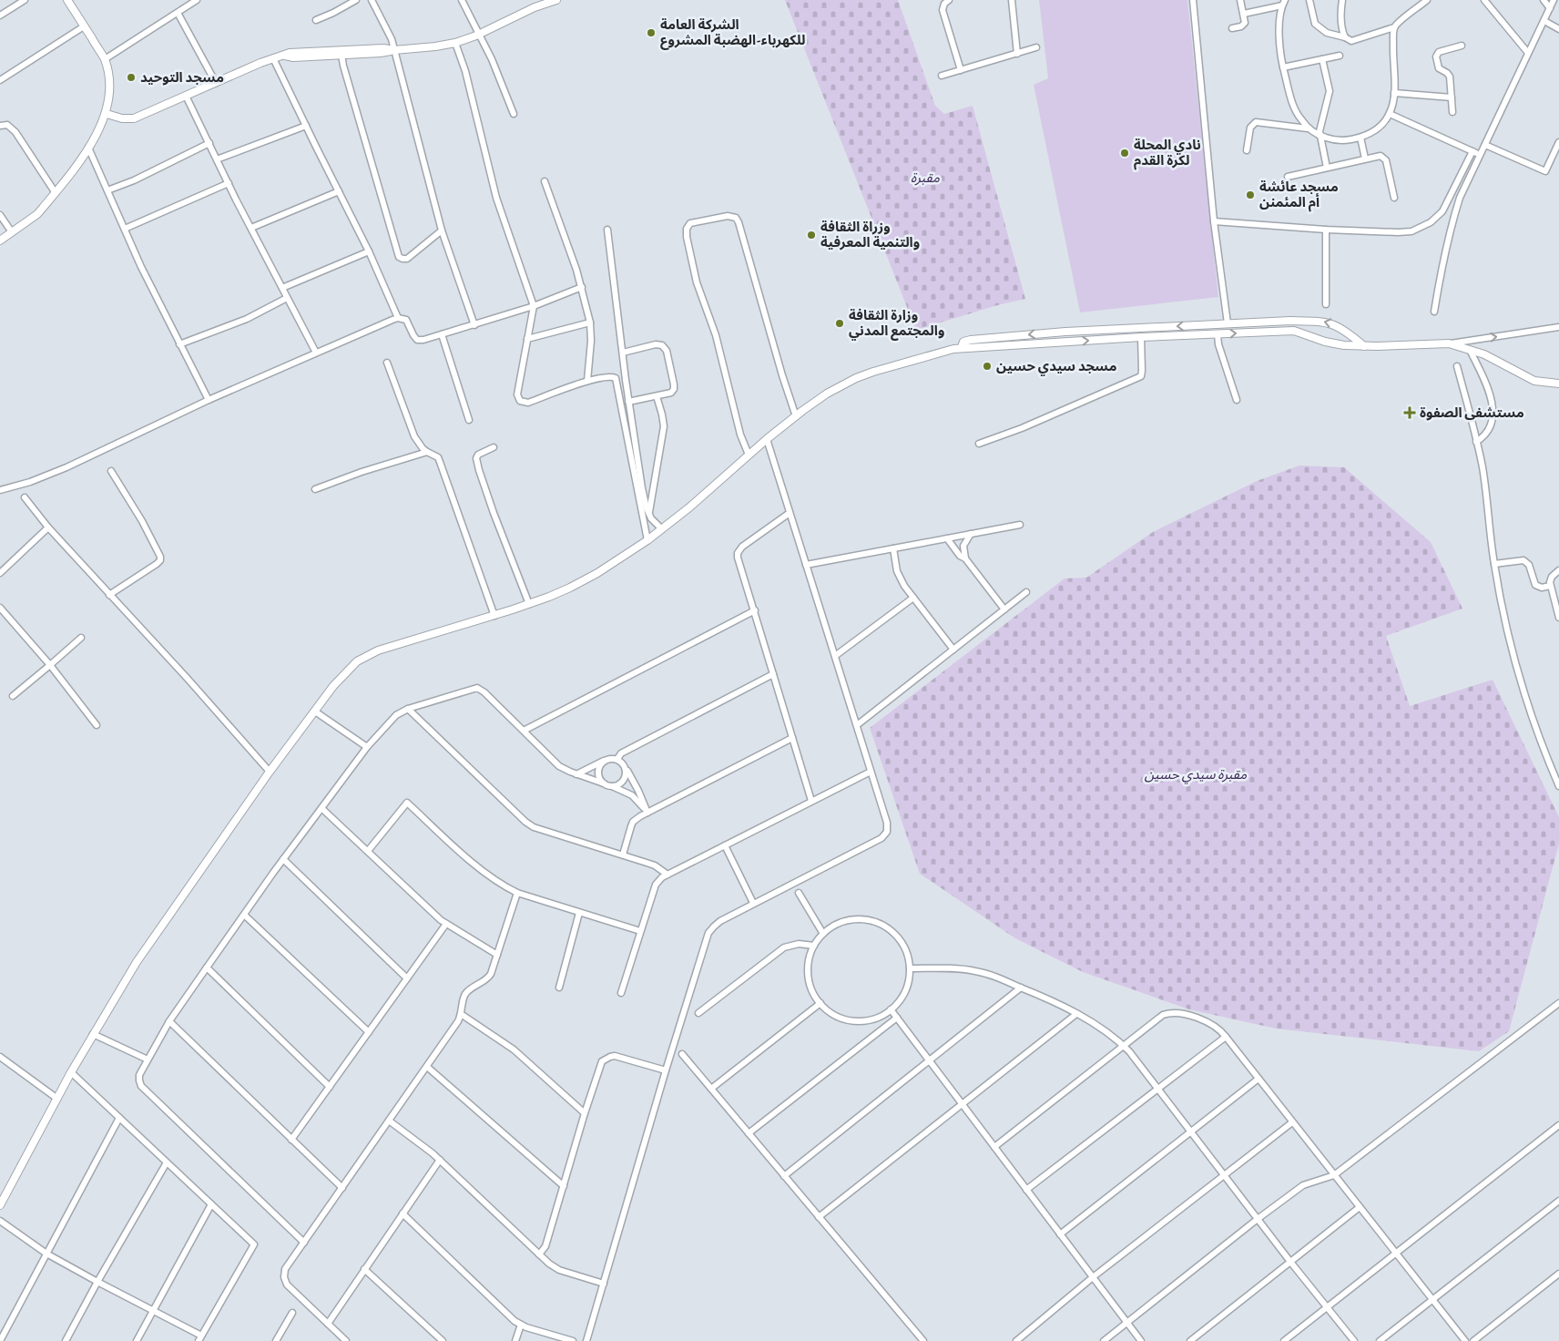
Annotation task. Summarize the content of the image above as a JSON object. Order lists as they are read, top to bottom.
{
  "parks": ["مقبرة", "مقبرة سيدي حسين"],
  "places": {
    "other": [
      "الشركة العامة للكهرباء-الهضبة المشروع",
      "مسجد التوحيد",
      "نادي المحلة لكرة القدم",
      "مسجد عائشة أم المئمنن",
      "وزراة الثقافة والتنمية المعرفية",
      "وزارة الثقافة والمجتمع المدني",
      "مسجد سيدي حسين"
    ],
    "health": ["مستشفى الصفوة"]
  }
}
